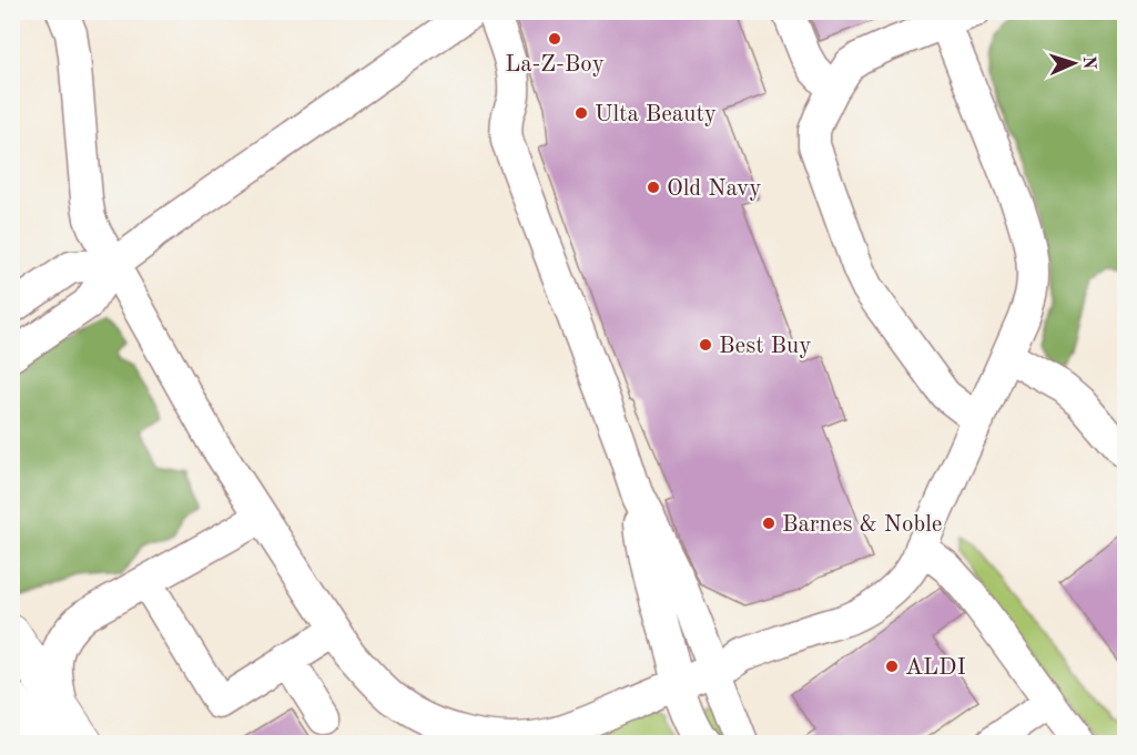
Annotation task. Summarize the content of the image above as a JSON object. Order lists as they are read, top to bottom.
{
  "places": [
    "La-Z-Boy",
    "Ulta Beauty",
    "Old Navy",
    "Best Buy",
    "Barnes & Noble",
    "ALDI"
  ],
  "north": "right"
}
